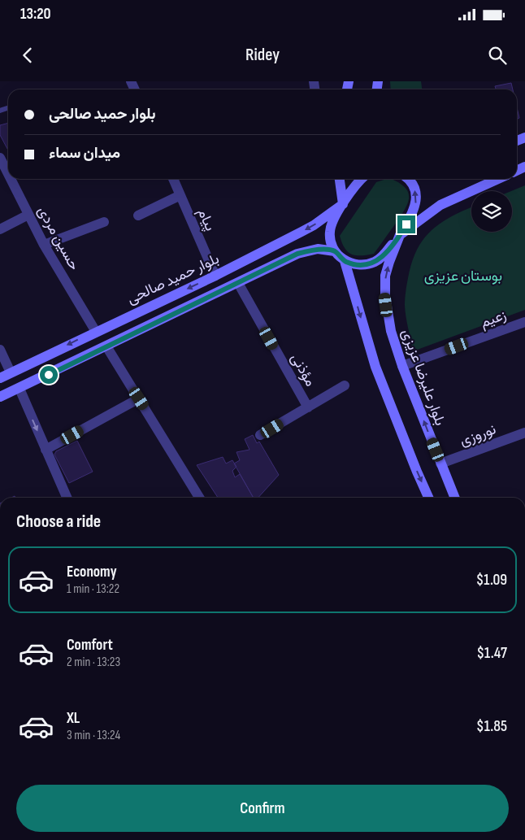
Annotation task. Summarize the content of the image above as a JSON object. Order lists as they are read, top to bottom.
{
  "streets": {
    "main road": ["بلوار حمید صالحی", "بلوار علیرضا عزیزی"],
    "street": [
      "پیام",
      "حسین مردی",
      "زعیم",
      "مؤذنی",
      "نوروزی"
    ]
  },
  "crossings": [
    ["پیام", "بلوار حمید صالحی"],
    ["حسین مردی", "بلوار حمید صالحی"],
    ["زعیم", "بلوار علیرضا عزیزی"],
    ["بلوار علیرضا عزیزی", "نوروزی"]
  ],
  "parks": ["بوستان عزیزی"],
  "page": {
    "status": "13:20",
    "header": "Ridey",
    "banner": ["بلوار حمید صالحی", "میدان سماء"],
    "heading": "Choose a ride",
    "list": [
      {
        "name": "Economy",
        "note": "1 min · 13:22",
        "value": "$1.09"
      },
      {
        "name": "Comfort",
        "note": "2 min · 13:23",
        "value": "$1.47"
      },
      {
        "name": "XL",
        "note": "3 min · 13:24",
        "value": "$1.85"
      }
    ],
    "buttons": "Confirm"
  }
}
